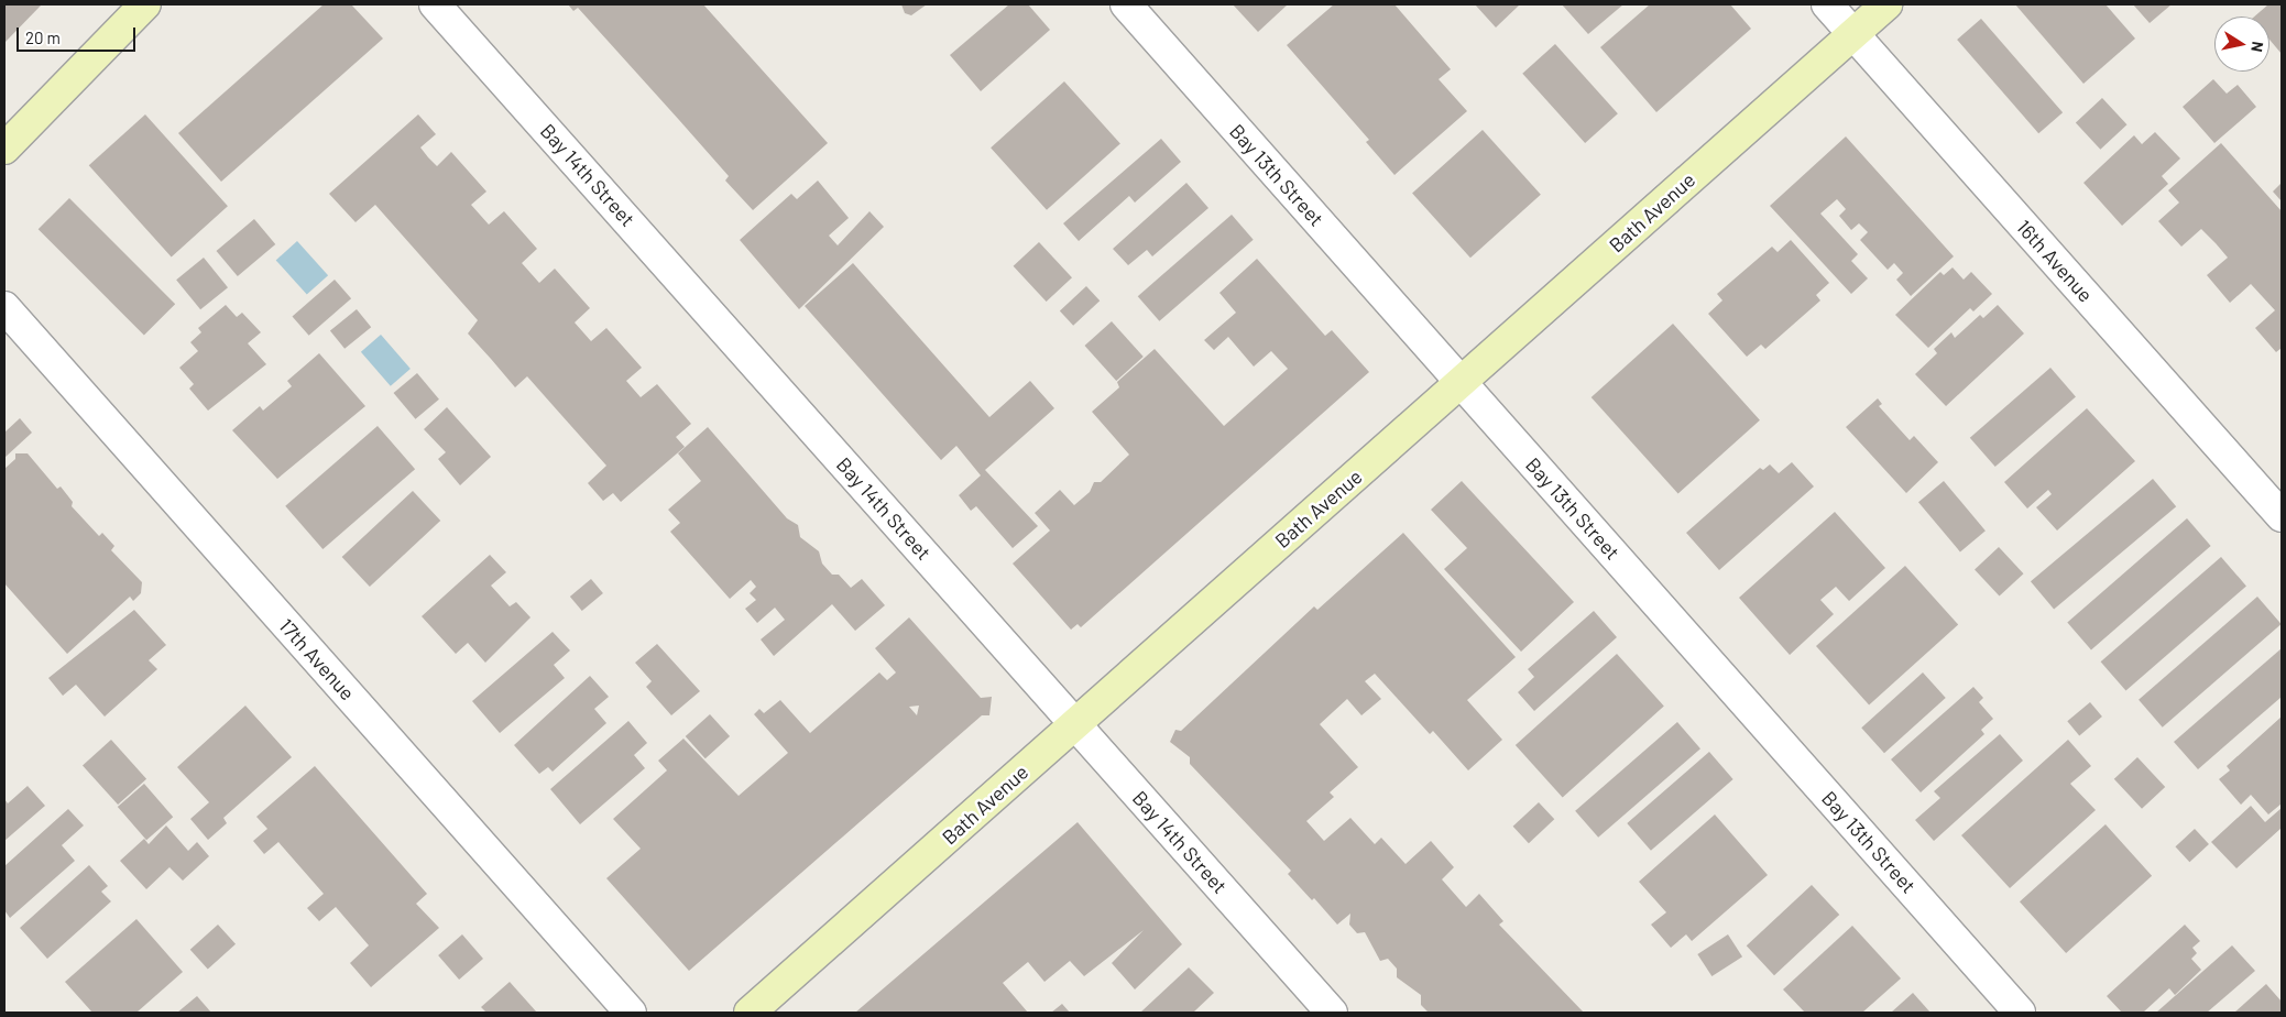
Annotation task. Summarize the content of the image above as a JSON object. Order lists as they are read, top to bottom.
{
  "streets": {
    "street": [
      "Bay 14th Street",
      "Bay 13th Street",
      "Bath Avenue",
      "16th Avenue",
      "17th Avenue"
    ]
  },
  "crossings": [
    ["Bay 14th Street", "Bath Avenue"],
    ["Bay 13th Street", "Bath Avenue"],
    ["Bath Avenue", "16th Avenue"]
  ],
  "scale_bar": "20 m",
  "north": "right"
}
